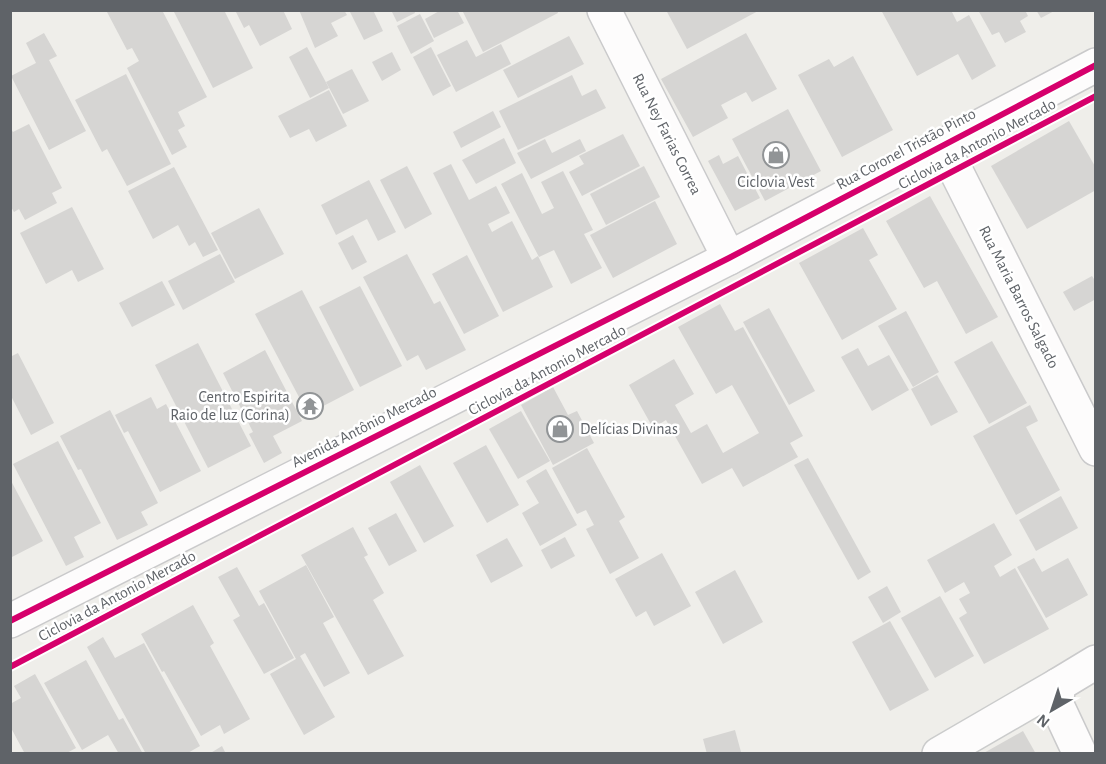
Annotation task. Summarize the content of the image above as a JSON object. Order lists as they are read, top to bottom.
{
  "streets": {
    "street": [
      "Rua Ney Farias Correa",
      "Rua Coronel Tristão Pinto",
      "Rua Maria Barros Salgado",
      "Avenida Antônio Mercado"
    ],
    "cycle path": ["Ciclovia da Antonio Mercado"]
  },
  "crossings": [
    ["Rua Ney Farias Correa", "Rua Coronel Tristão Pinto"],
    ["Rua Ney Farias Correa", "Avenida Antônio Mercado"],
    ["Rua Coronel Tristão Pinto", "Rua Maria Barros Salgado"],
    ["Rua Coronel Tristão Pinto", "Avenida Antônio Mercado"]
  ],
  "places": {
    "shop": ["Ciclovia Vest", "Delícias Divinas"],
    "temple": ["Centro Espirita Raio de luz (Corina)"]
  },
  "north": "bottom left"
}
